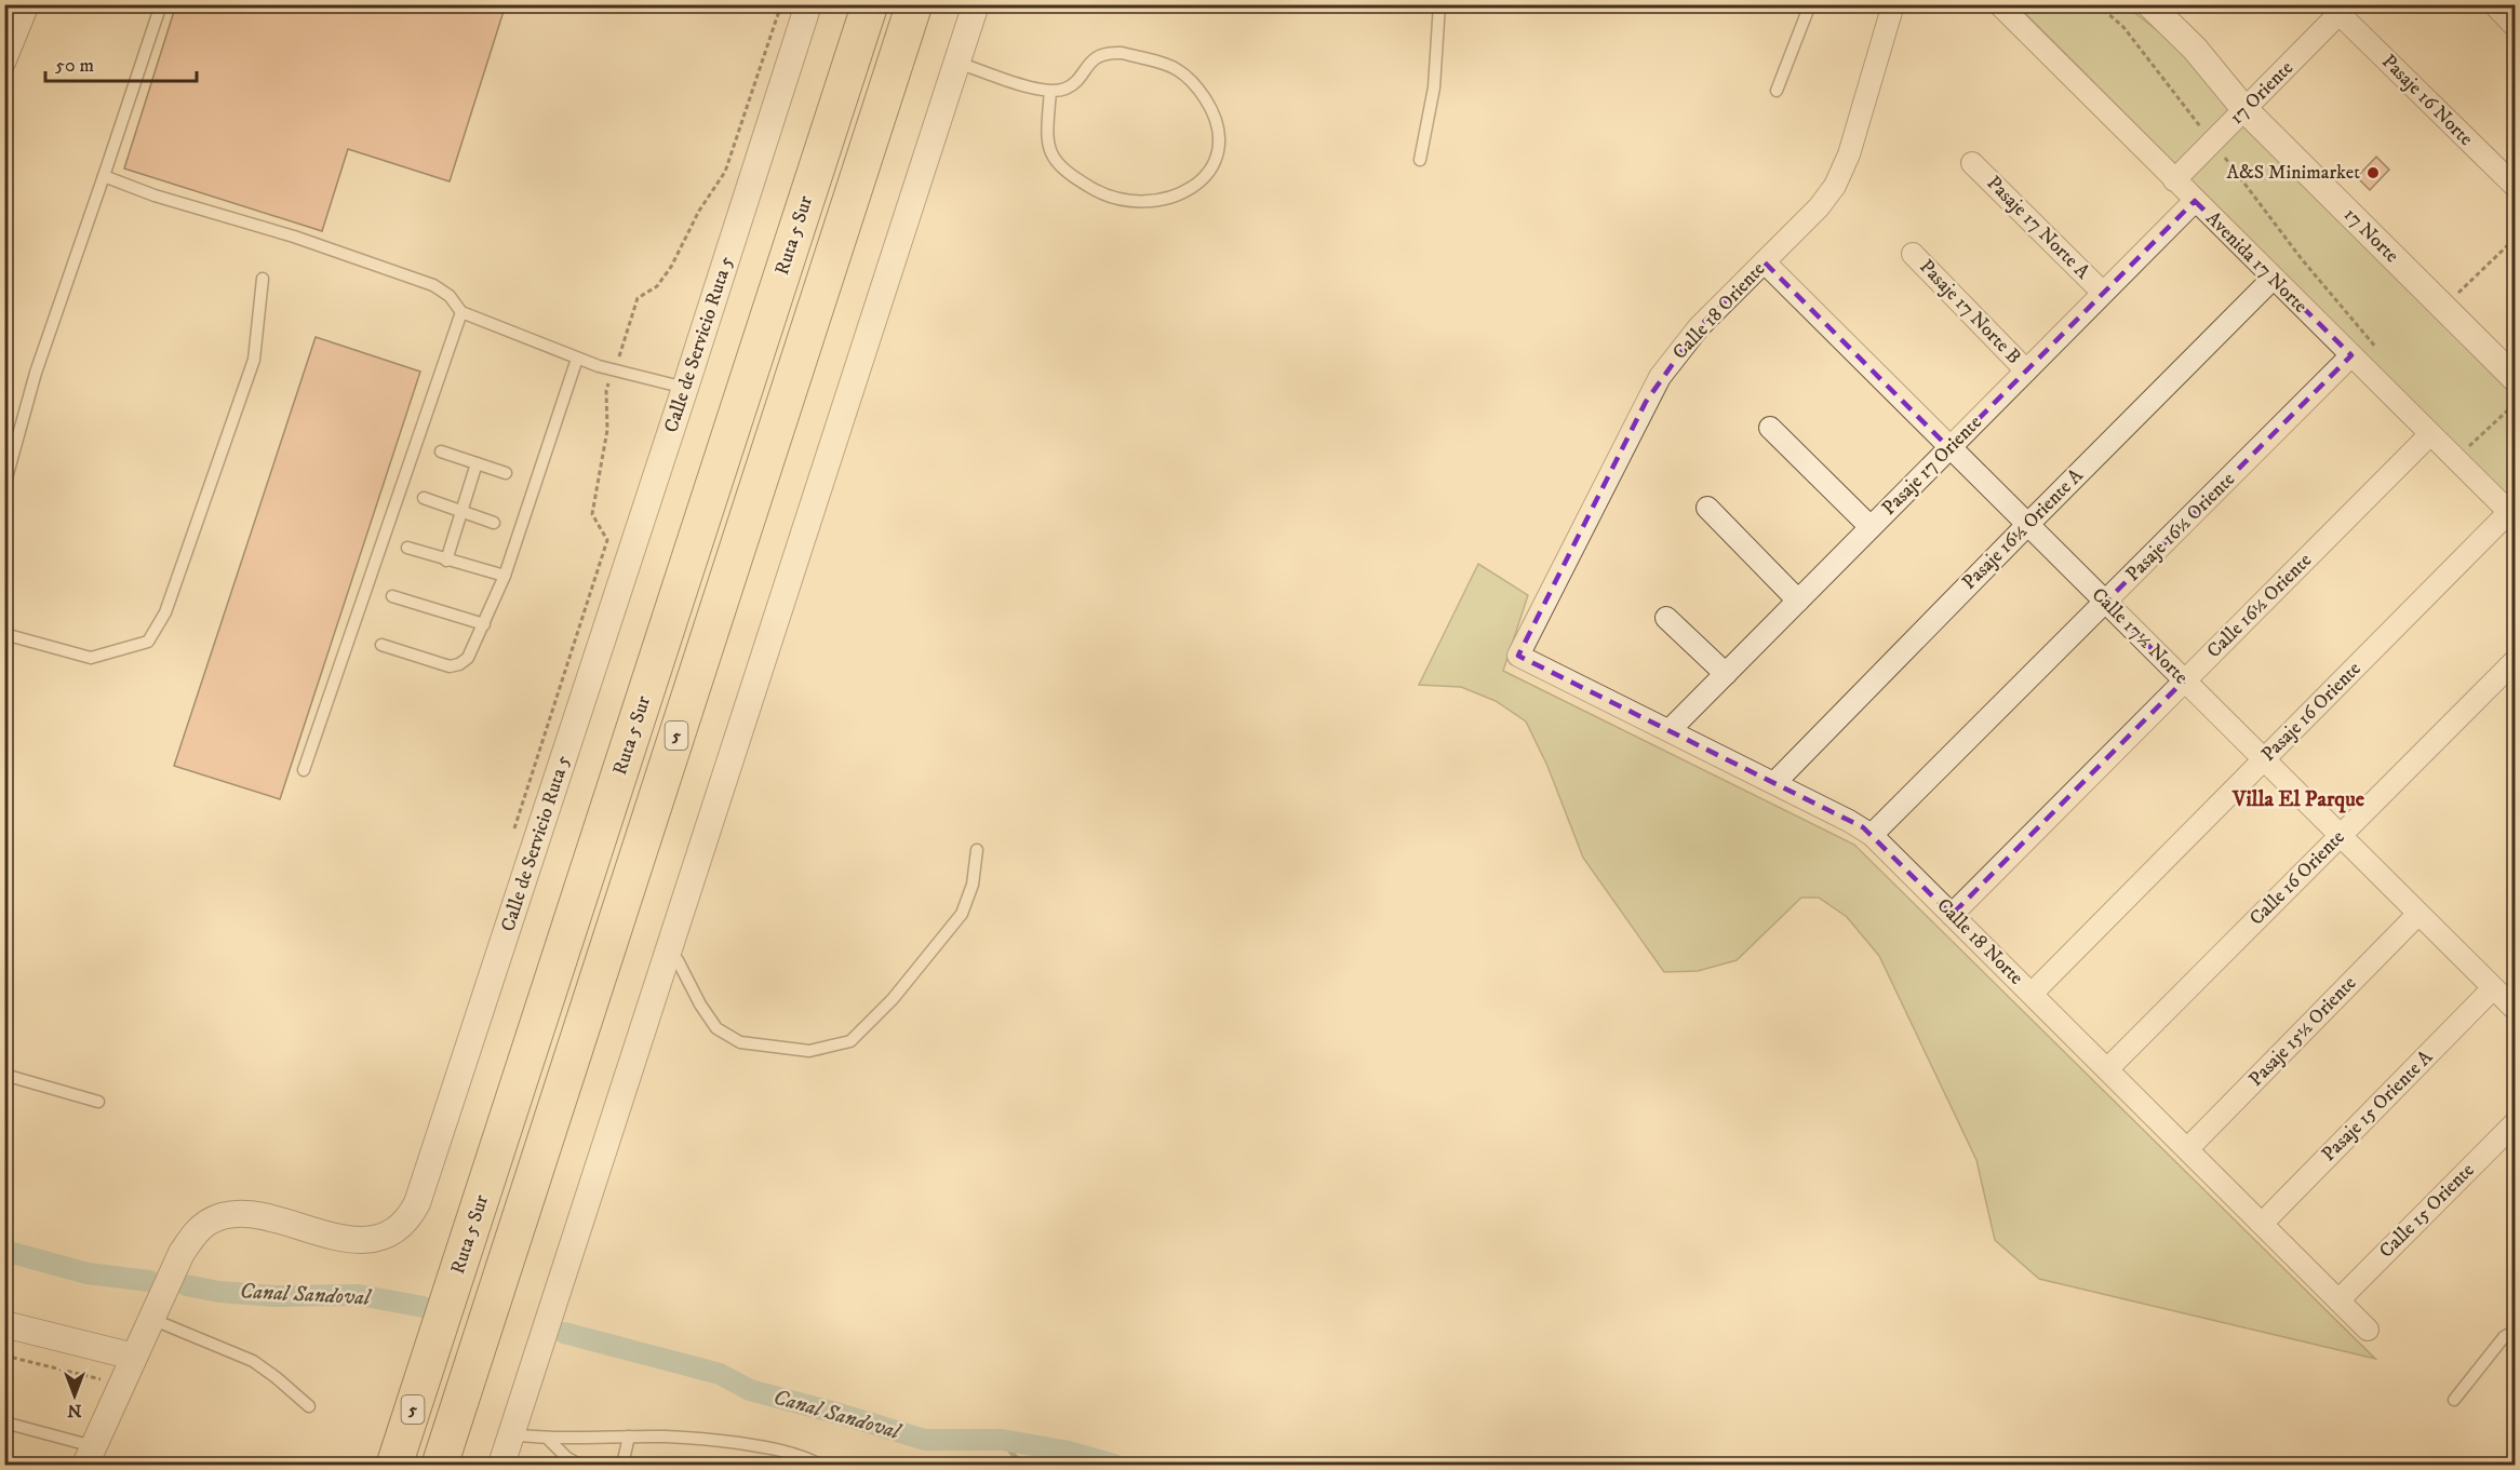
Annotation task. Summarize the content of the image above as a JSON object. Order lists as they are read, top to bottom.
{
  "streets": {
    "highway": ["Ruta 5 Sur", "5"],
    "street": [
      "17 Oriente",
      "Pasaje 16 Norte",
      "Pasaje 17 Norte A",
      "17 Norte",
      "Avenida 17 Norte",
      "Calle 18 Oriente",
      "Pasaje 17 Norte B",
      "Calle de Servicio Ruta 5",
      "Pasaje 17 Oriente",
      "Pasaje 16½ Oriente",
      "Pasaje 16½ Oriente A",
      "Calle 16½ Oriente",
      "Calle 17½ Norte",
      "Pasaje 16 Oriente",
      "Calle 16 Oriente",
      "Calle 18 Norte",
      "Pasaje 15½ Oriente",
      "Pasaje 15 Oriente A",
      "Calle 15 Oriente"
    ]
  },
  "crossings": [
    ["17 Oriente", "Pasaje 16 Norte"],
    ["17 Oriente", "17 Norte"],
    ["17 Oriente", "Avenida 17 Norte"],
    ["Pasaje 17 Norte A", "Pasaje 17 Oriente"],
    ["Avenida 17 Norte", "Pasaje 17 Oriente"],
    ["Avenida 17 Norte", "Pasaje 16½ Oriente"],
    ["Avenida 17 Norte", "Pasaje 16½ Oriente A"],
    ["Avenida 17 Norte", "Calle 16½ Oriente"],
    ["Avenida 17 Norte", "Pasaje 16 Oriente"],
    ["Calle 18 Oriente", "Calle 17½ Norte"],
    ["Calle 18 Oriente", "Calle 18 Norte"],
    ["Pasaje 17 Norte B", "Pasaje 17 Oriente"],
    ["Pasaje 17 Oriente", "Calle 17½ Norte"],
    ["Pasaje 17 Oriente", "Calle 18 Norte"],
    ["Pasaje 16½ Oriente", "Calle 17½ Norte"],
    ["Pasaje 16½ Oriente", "Calle 18 Norte"],
    ["Pasaje 16½ Oriente A", "Calle 17½ Norte"],
    ["Pasaje 16½ Oriente A", "Calle 18 Norte"],
    ["Calle 16½ Oriente", "Calle 17½ Norte"],
    ["Calle 16½ Oriente", "Calle 18 Norte"],
    ["Calle 17½ Norte", "Pasaje 16 Oriente"],
    ["Calle 17½ Norte", "Calle 16 Oriente"],
    ["Calle 17½ Norte", "Pasaje 15½ Oriente"],
    ["Calle 17½ Norte", "Pasaje 15 Oriente A"],
    ["Pasaje 16 Oriente", "Calle 18 Norte"],
    ["Calle 16 Oriente", "Calle 18 Norte"],
    ["Calle 18 Norte", "Pasaje 15½ Oriente"],
    ["Calle 18 Norte", "Pasaje 15 Oriente A"],
    ["Calle 18 Norte", "Calle 15 Oriente"]
  ],
  "districts": ["Villa El Parque"],
  "water": ["Canal Sandoval"],
  "places": ["A&S Minimarket"],
  "scale_bar": "50 m",
  "north": "bottom"
}
